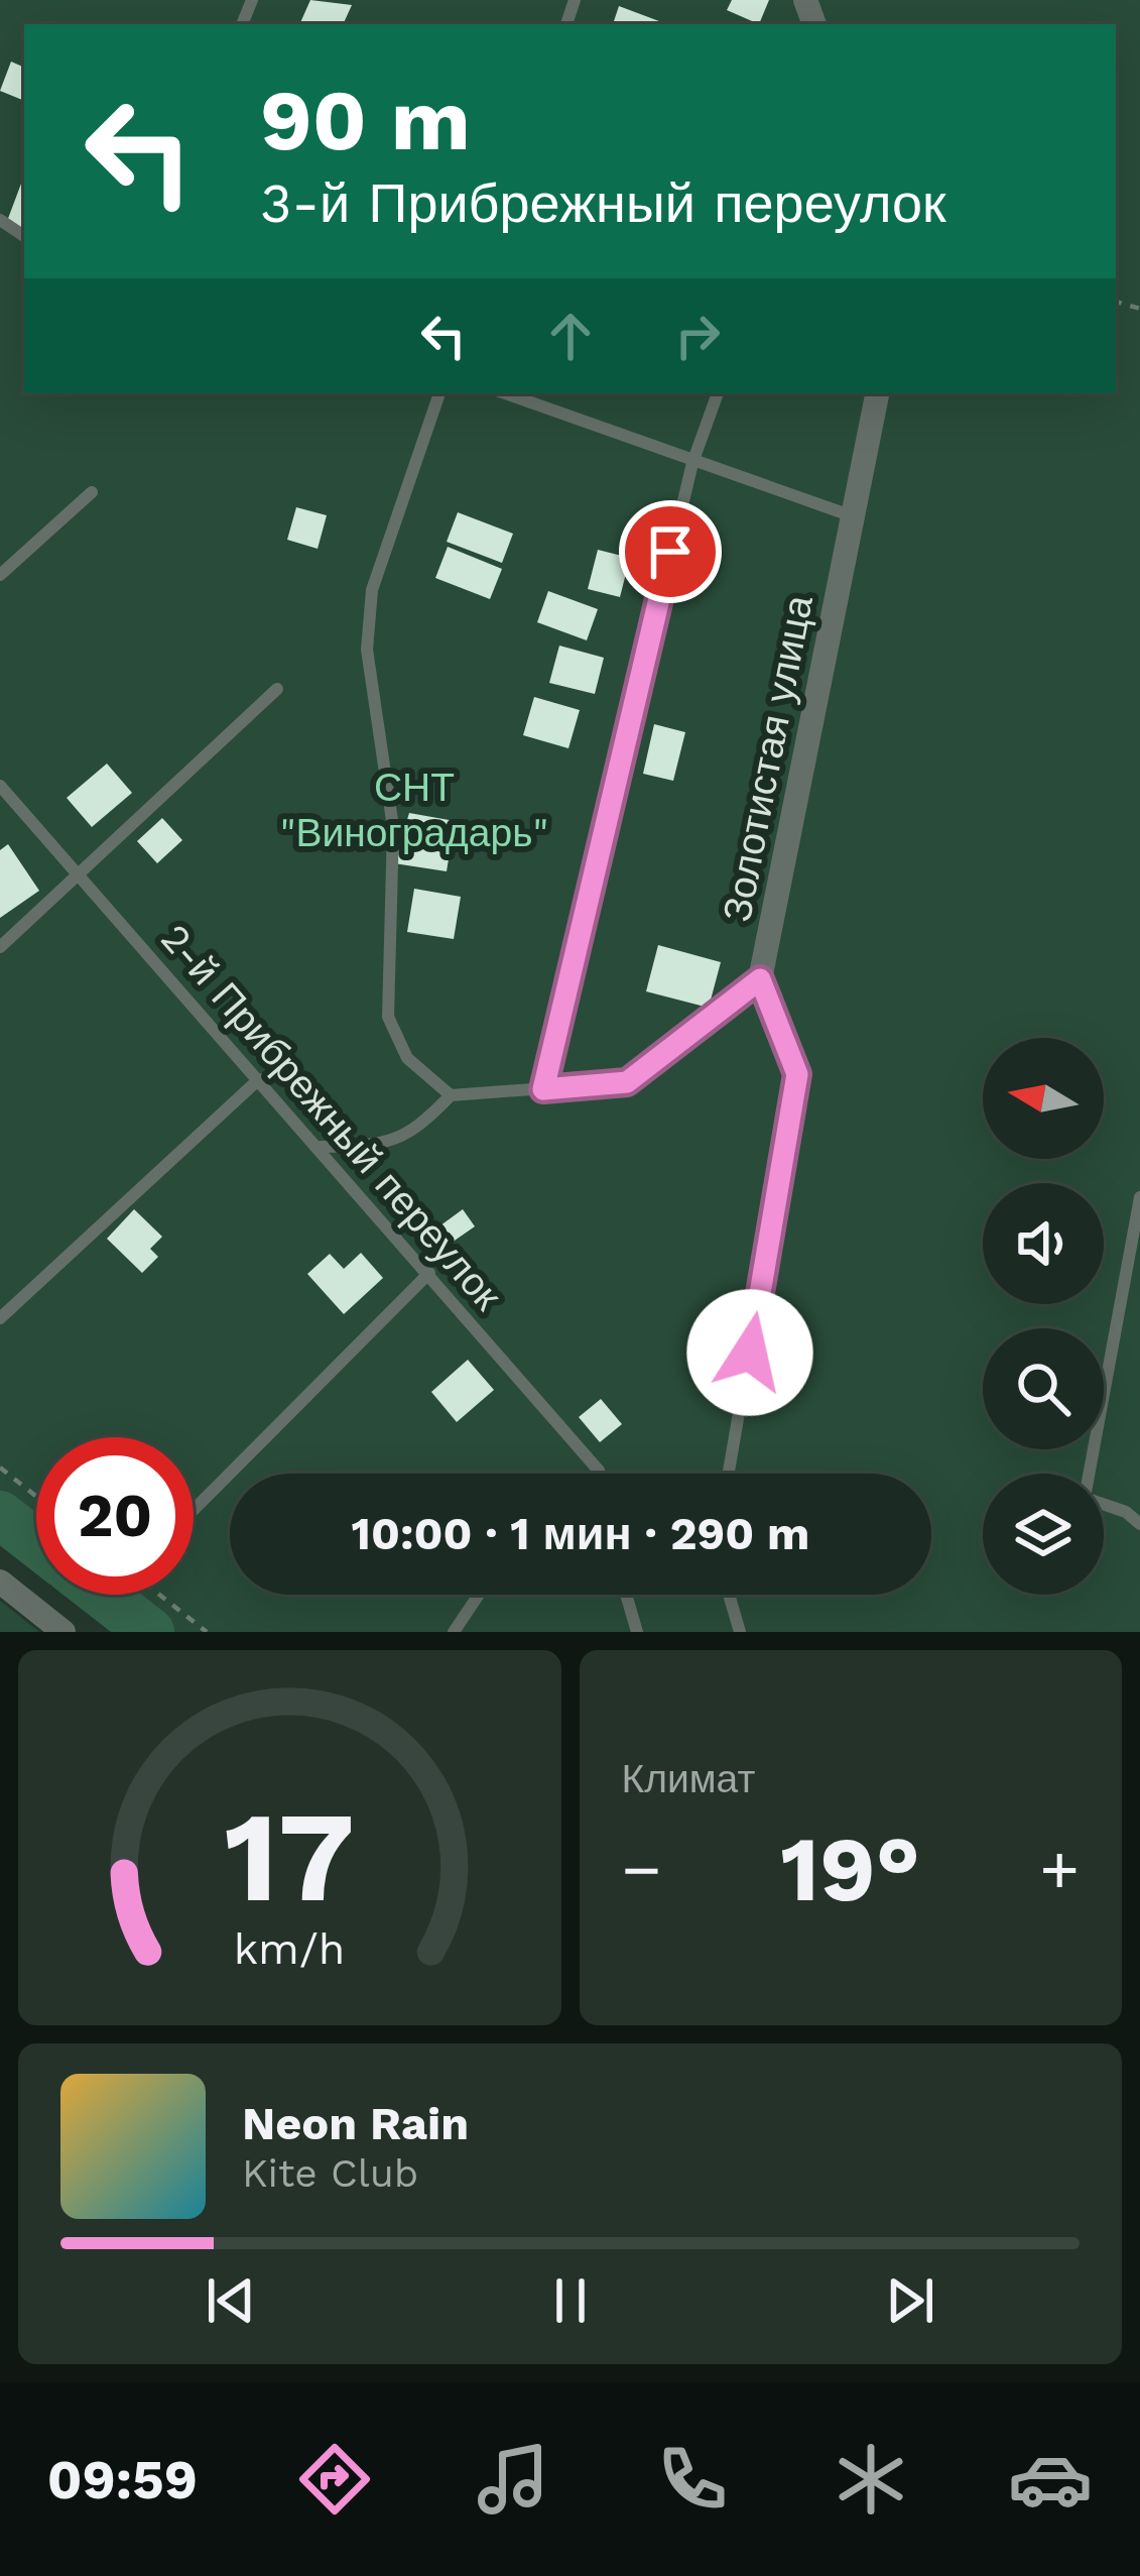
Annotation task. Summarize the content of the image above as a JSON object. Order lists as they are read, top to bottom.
{
  "streets": {
    "street": ["Золотистая улица"],
    "lane": ["2-й Прибрежный переулок"]
  },
  "parks": ["СНТ \"Виноградарь\""],
  "north": "left",
  "page": {
    "turn": ["90 m", "3-й Прибрежный переулок"],
    "limit": "20",
    "trip": "10:00 · 1 мин · 290 m",
    "tile": "Климат",
    "heat": ["−", "19°", "+"],
    "song": ["Neon Rain", "Kite Club"],
    "tabs": "09:59",
    "gauge": ["17", "km/h"]
  }
}
